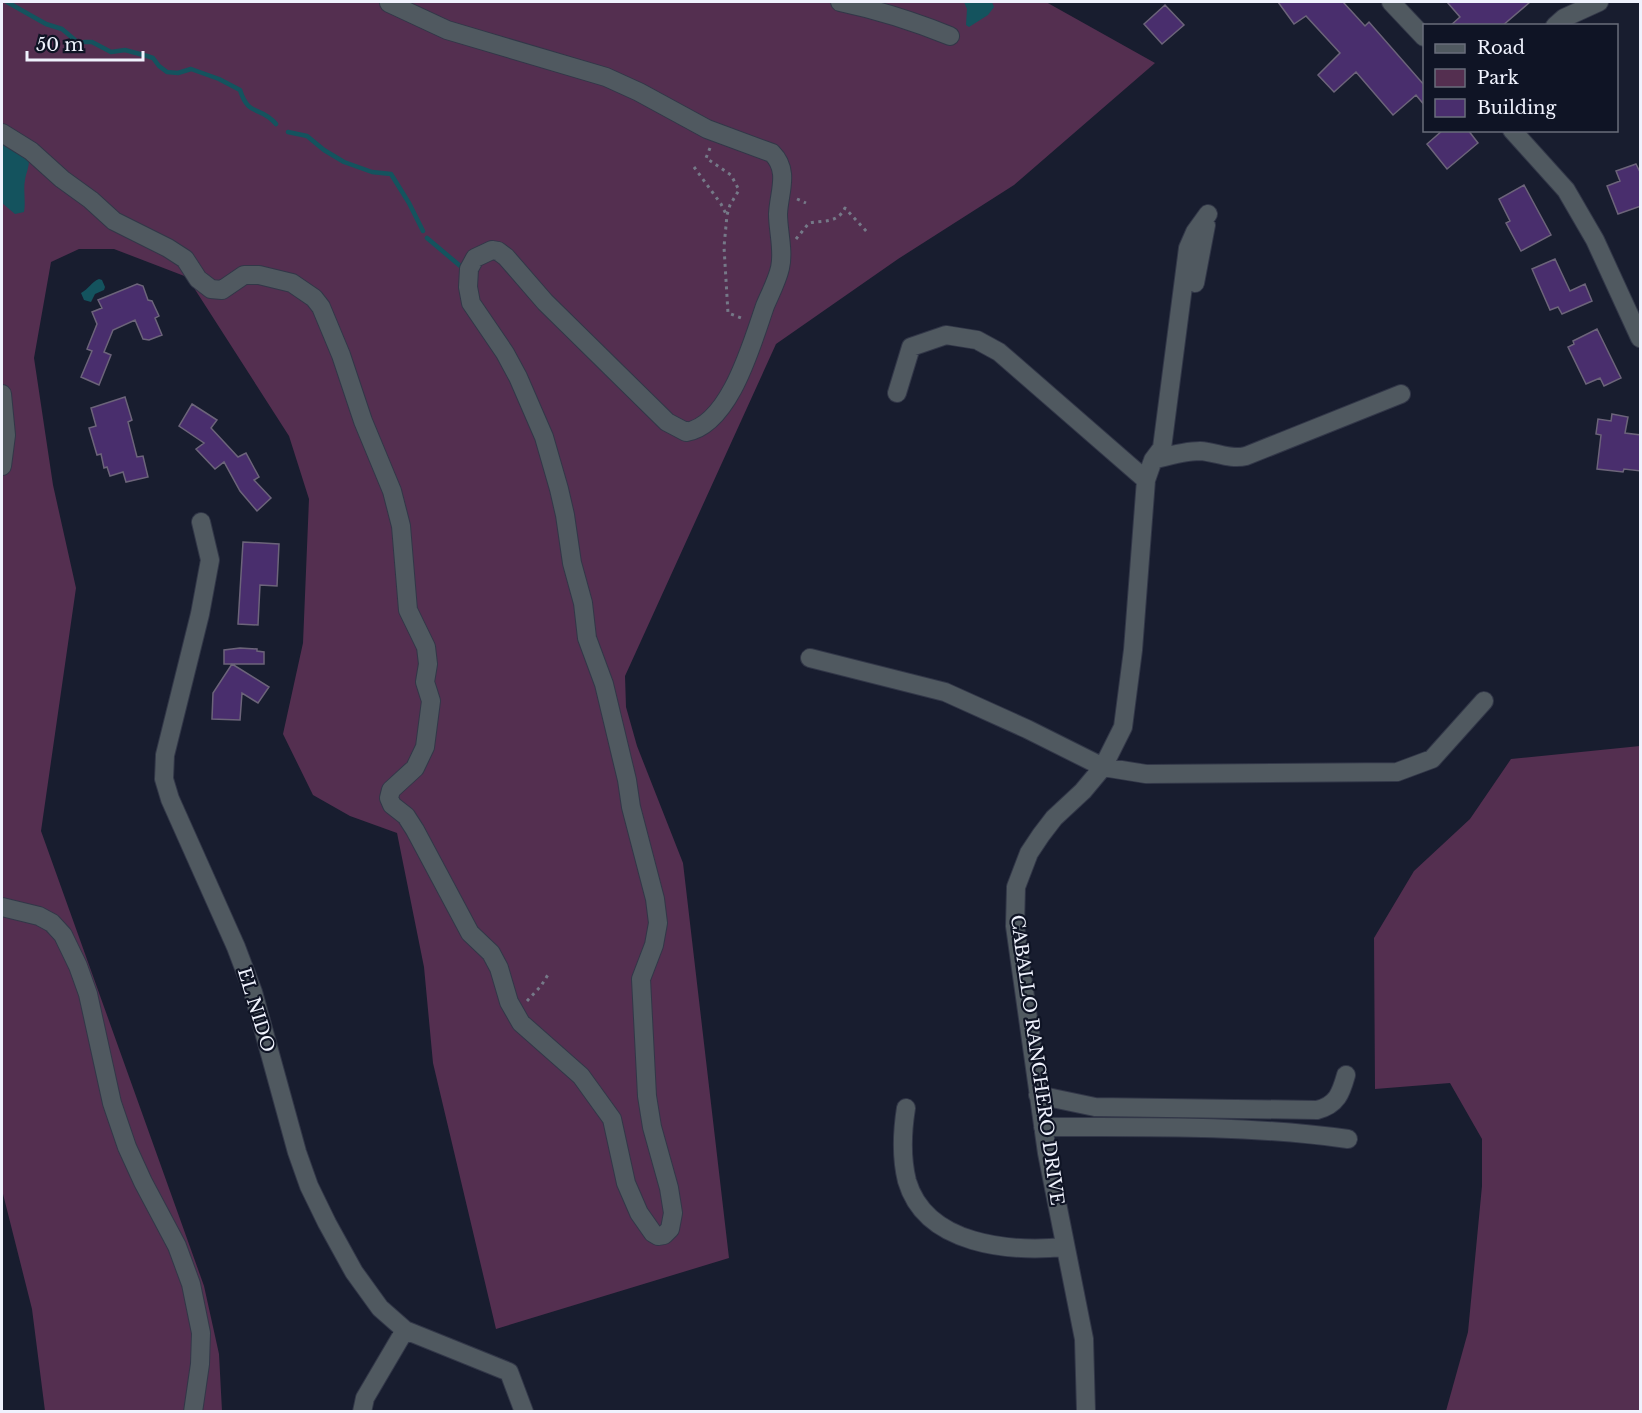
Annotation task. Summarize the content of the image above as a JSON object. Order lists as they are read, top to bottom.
{
  "streets": {
    "street": ["EL NIDO", "CABALLO RANCHERO DRIVE"]
  },
  "legend": ["Road", "Park", "Building"],
  "scale_bar": "50 m"
}
